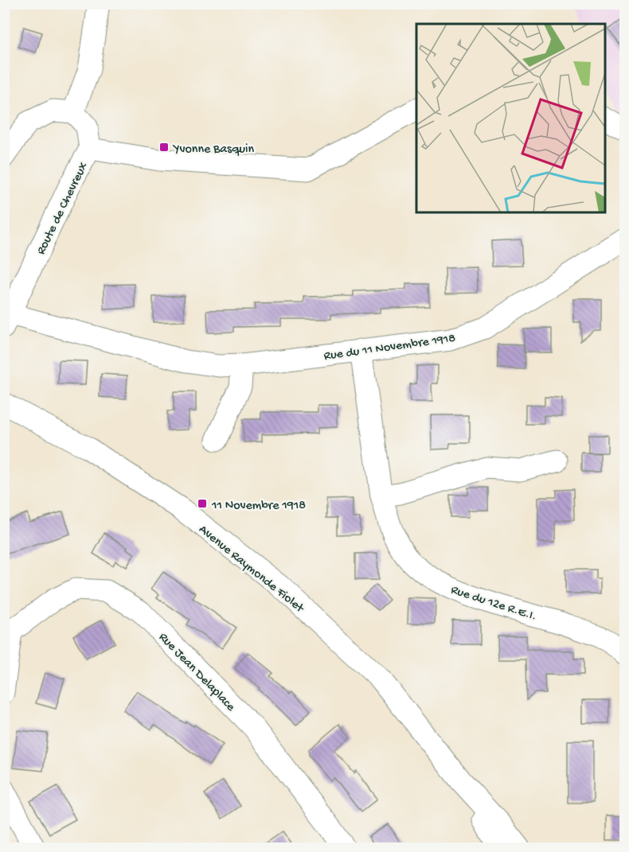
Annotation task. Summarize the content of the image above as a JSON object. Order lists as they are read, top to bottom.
{
  "streets": {
    "street": [
      "Route de Chevreux",
      "Rue du 11 Novembre 1918",
      "Avenue Raymonde Fiolet",
      "Rue du 12e R.E.I.",
      "Rue Jean Delaplace"
    ]
  },
  "crossings": [
    ["Route de Chevreux", "Rue du 11 Novembre 1918"],
    ["Rue du 11 Novembre 1918", "Rue du 12e R.E.I."]
  ],
  "places": {
    "transit": ["Yvonne Basquin", "11 Novembre 1918"]
  }
}
